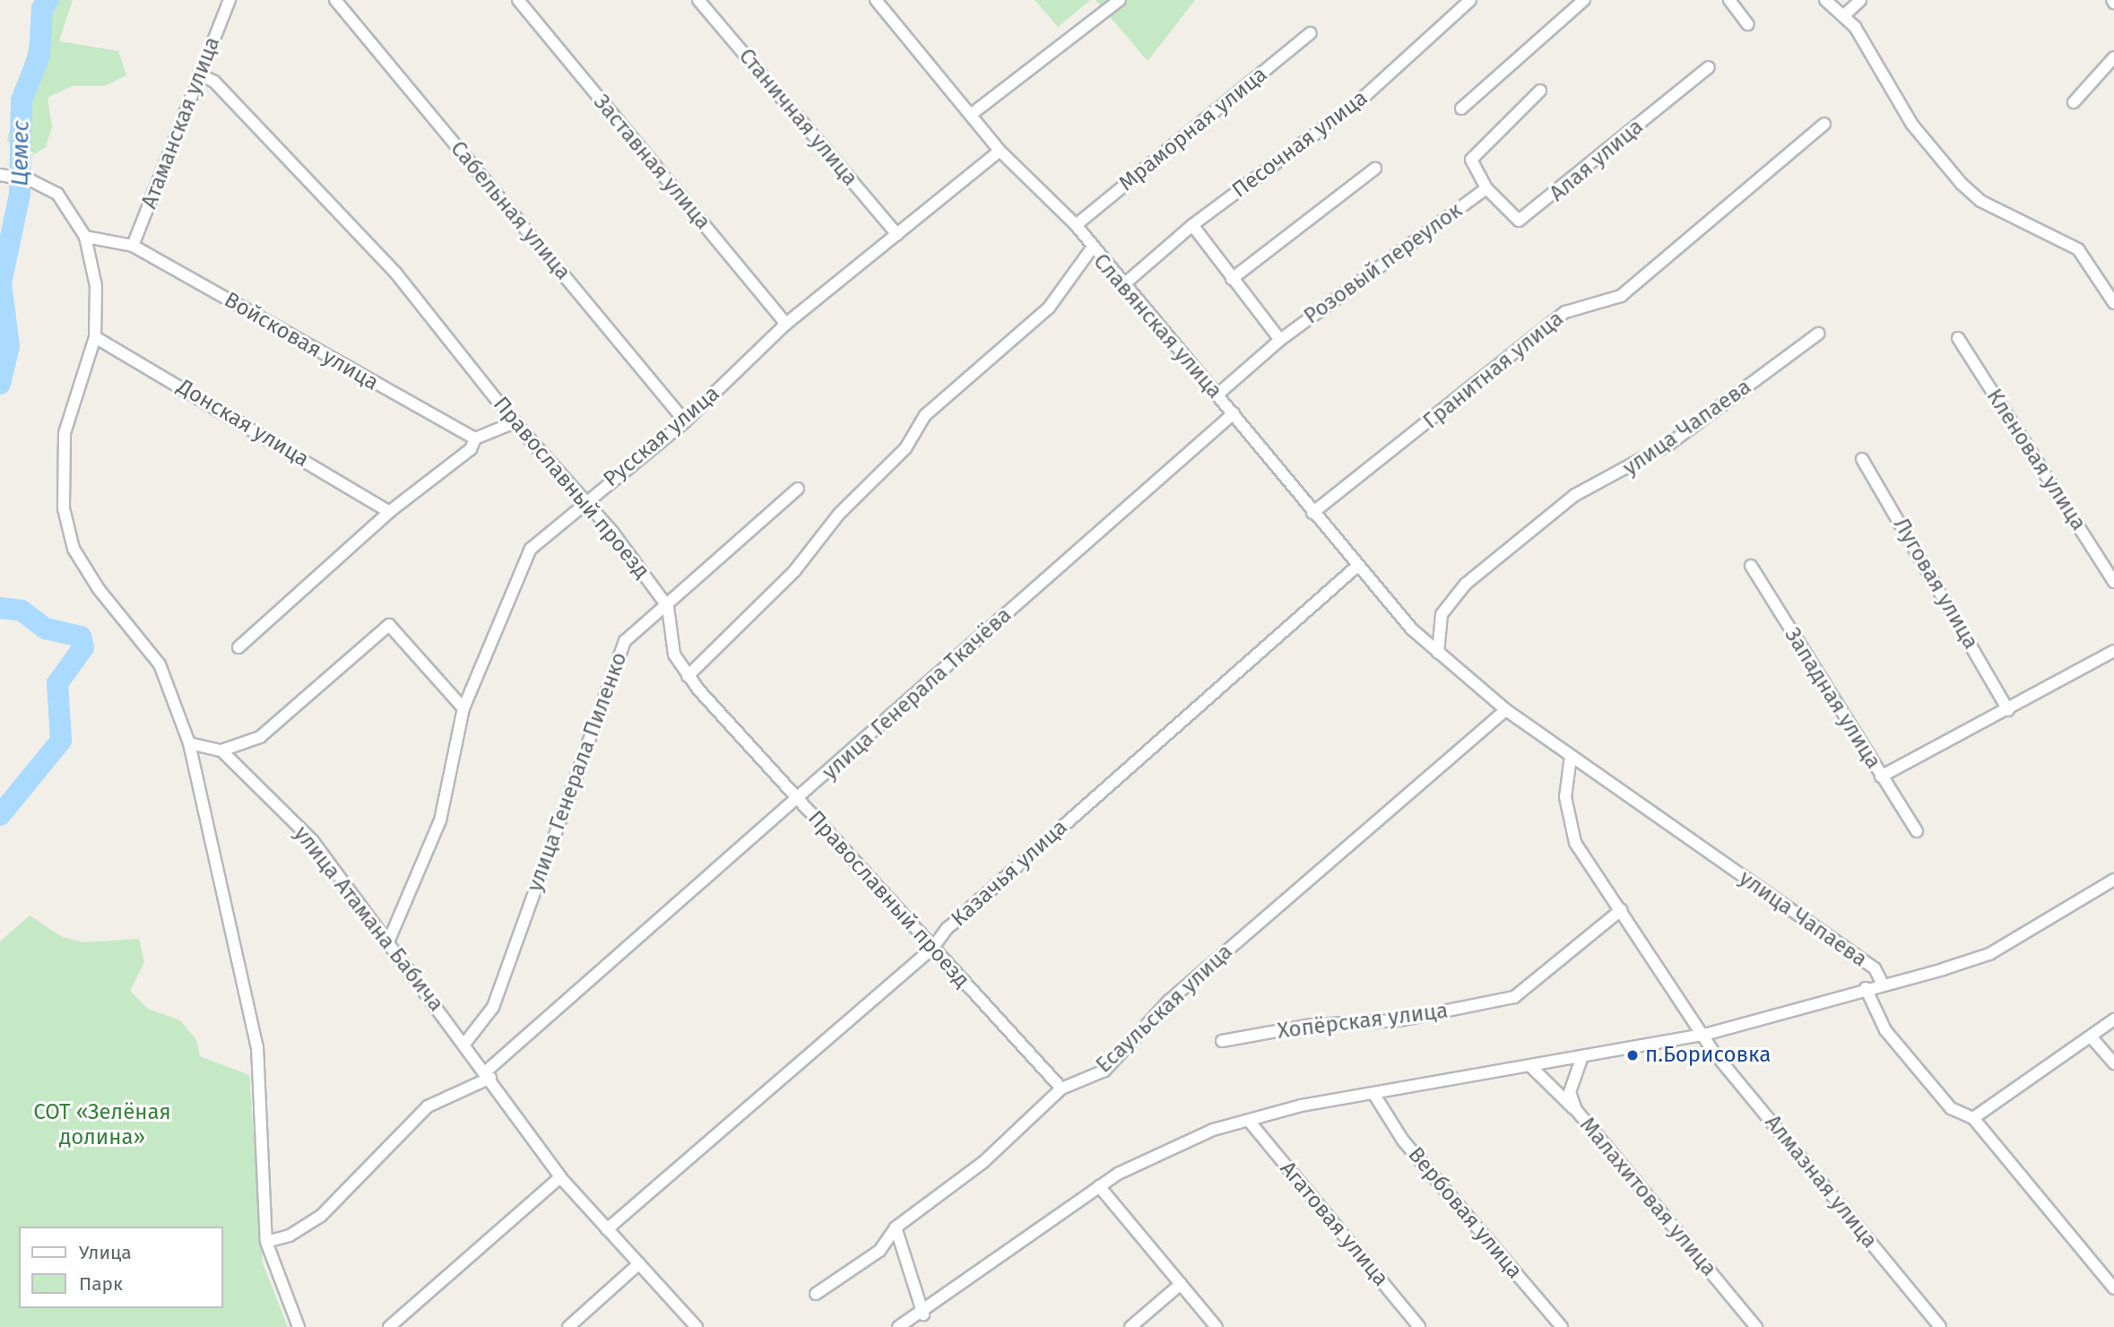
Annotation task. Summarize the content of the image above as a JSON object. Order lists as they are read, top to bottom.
{
  "streets": {
    "street": [
      "Станичная улица",
      "Атаманская улица",
      "Мраморная улица",
      "Песочная улица",
      "Алая улица",
      "Заставная улица",
      "Сабельная улица",
      "Розовый переулок",
      "Славянская улица",
      "Войсковая улица",
      "Гранитная улица",
      "Донская улица",
      "улица Чапаева",
      "Русская улица",
      "Кленовая улица",
      "Православный проезд",
      "Луговая улица",
      "улица Генерала Ткачёва",
      "Западная улица",
      "улица Генерала Пиленко",
      "Казачья улица",
      "улица Атамана Бабича",
      "Есаульская улица",
      "Хопёрская улица",
      "Алмазная улица",
      "Малахитовая улица",
      "Вербовая улица",
      "Агатовая улица"
    ]
  },
  "crossings": [
    ["Станичная улица", "Русская улица"],
    ["Атаманская улица", "Войсковая улица"],
    ["Атаманская улица", "Православный проезд"],
    ["Мраморная улица", "Славянская улица"],
    ["Песочная улица", "Славянская улица"],
    ["Алая улица", "Розовый переулок"],
    ["Заставная улица", "Русская улица"],
    ["Сабельная улица", "Русская улица"],
    ["Розовый переулок", "Славянская улица"],
    ["Славянская улица", "Гранитная улица"],
    ["Славянская улица", "улица Чапаева"],
    ["Славянская улица", "Русская улица"],
    ["Славянская улица", "улица Генерала Ткачёва"],
    ["Славянская улица", "Казачья улица"],
    ["Славянская улица", "Есаульская улица"],
    ["улица Чапаева", "Есаульская улица"],
    ["улица Чапаева", "Алмазная улица"],
    ["Русская улица", "Православный проезд"],
    ["Русская улица", "улица Атамана Бабича"],
    ["Православный проезд", "улица Генерала Ткачёва"],
    ["Православный проезд", "улица Генерала Пиленко"],
    ["Православный проезд", "Казачья улица"],
    ["Православный проезд", "Есаульская улица"],
    ["улица Генерала Ткачёва", "улица Атамана Бабича"],
    ["улица Генерала Пиленко", "улица Атамана Бабича"],
    ["Казачья улица", "улица Атамана Бабича"],
    ["Хопёрская улица", "Алмазная улица"]
  ],
  "water": ["Цемес"],
  "parks": ["СОТ «Зелёная долина»"],
  "places": ["п.Борисовка"],
  "legend": ["Улица", "Парк"]
}
